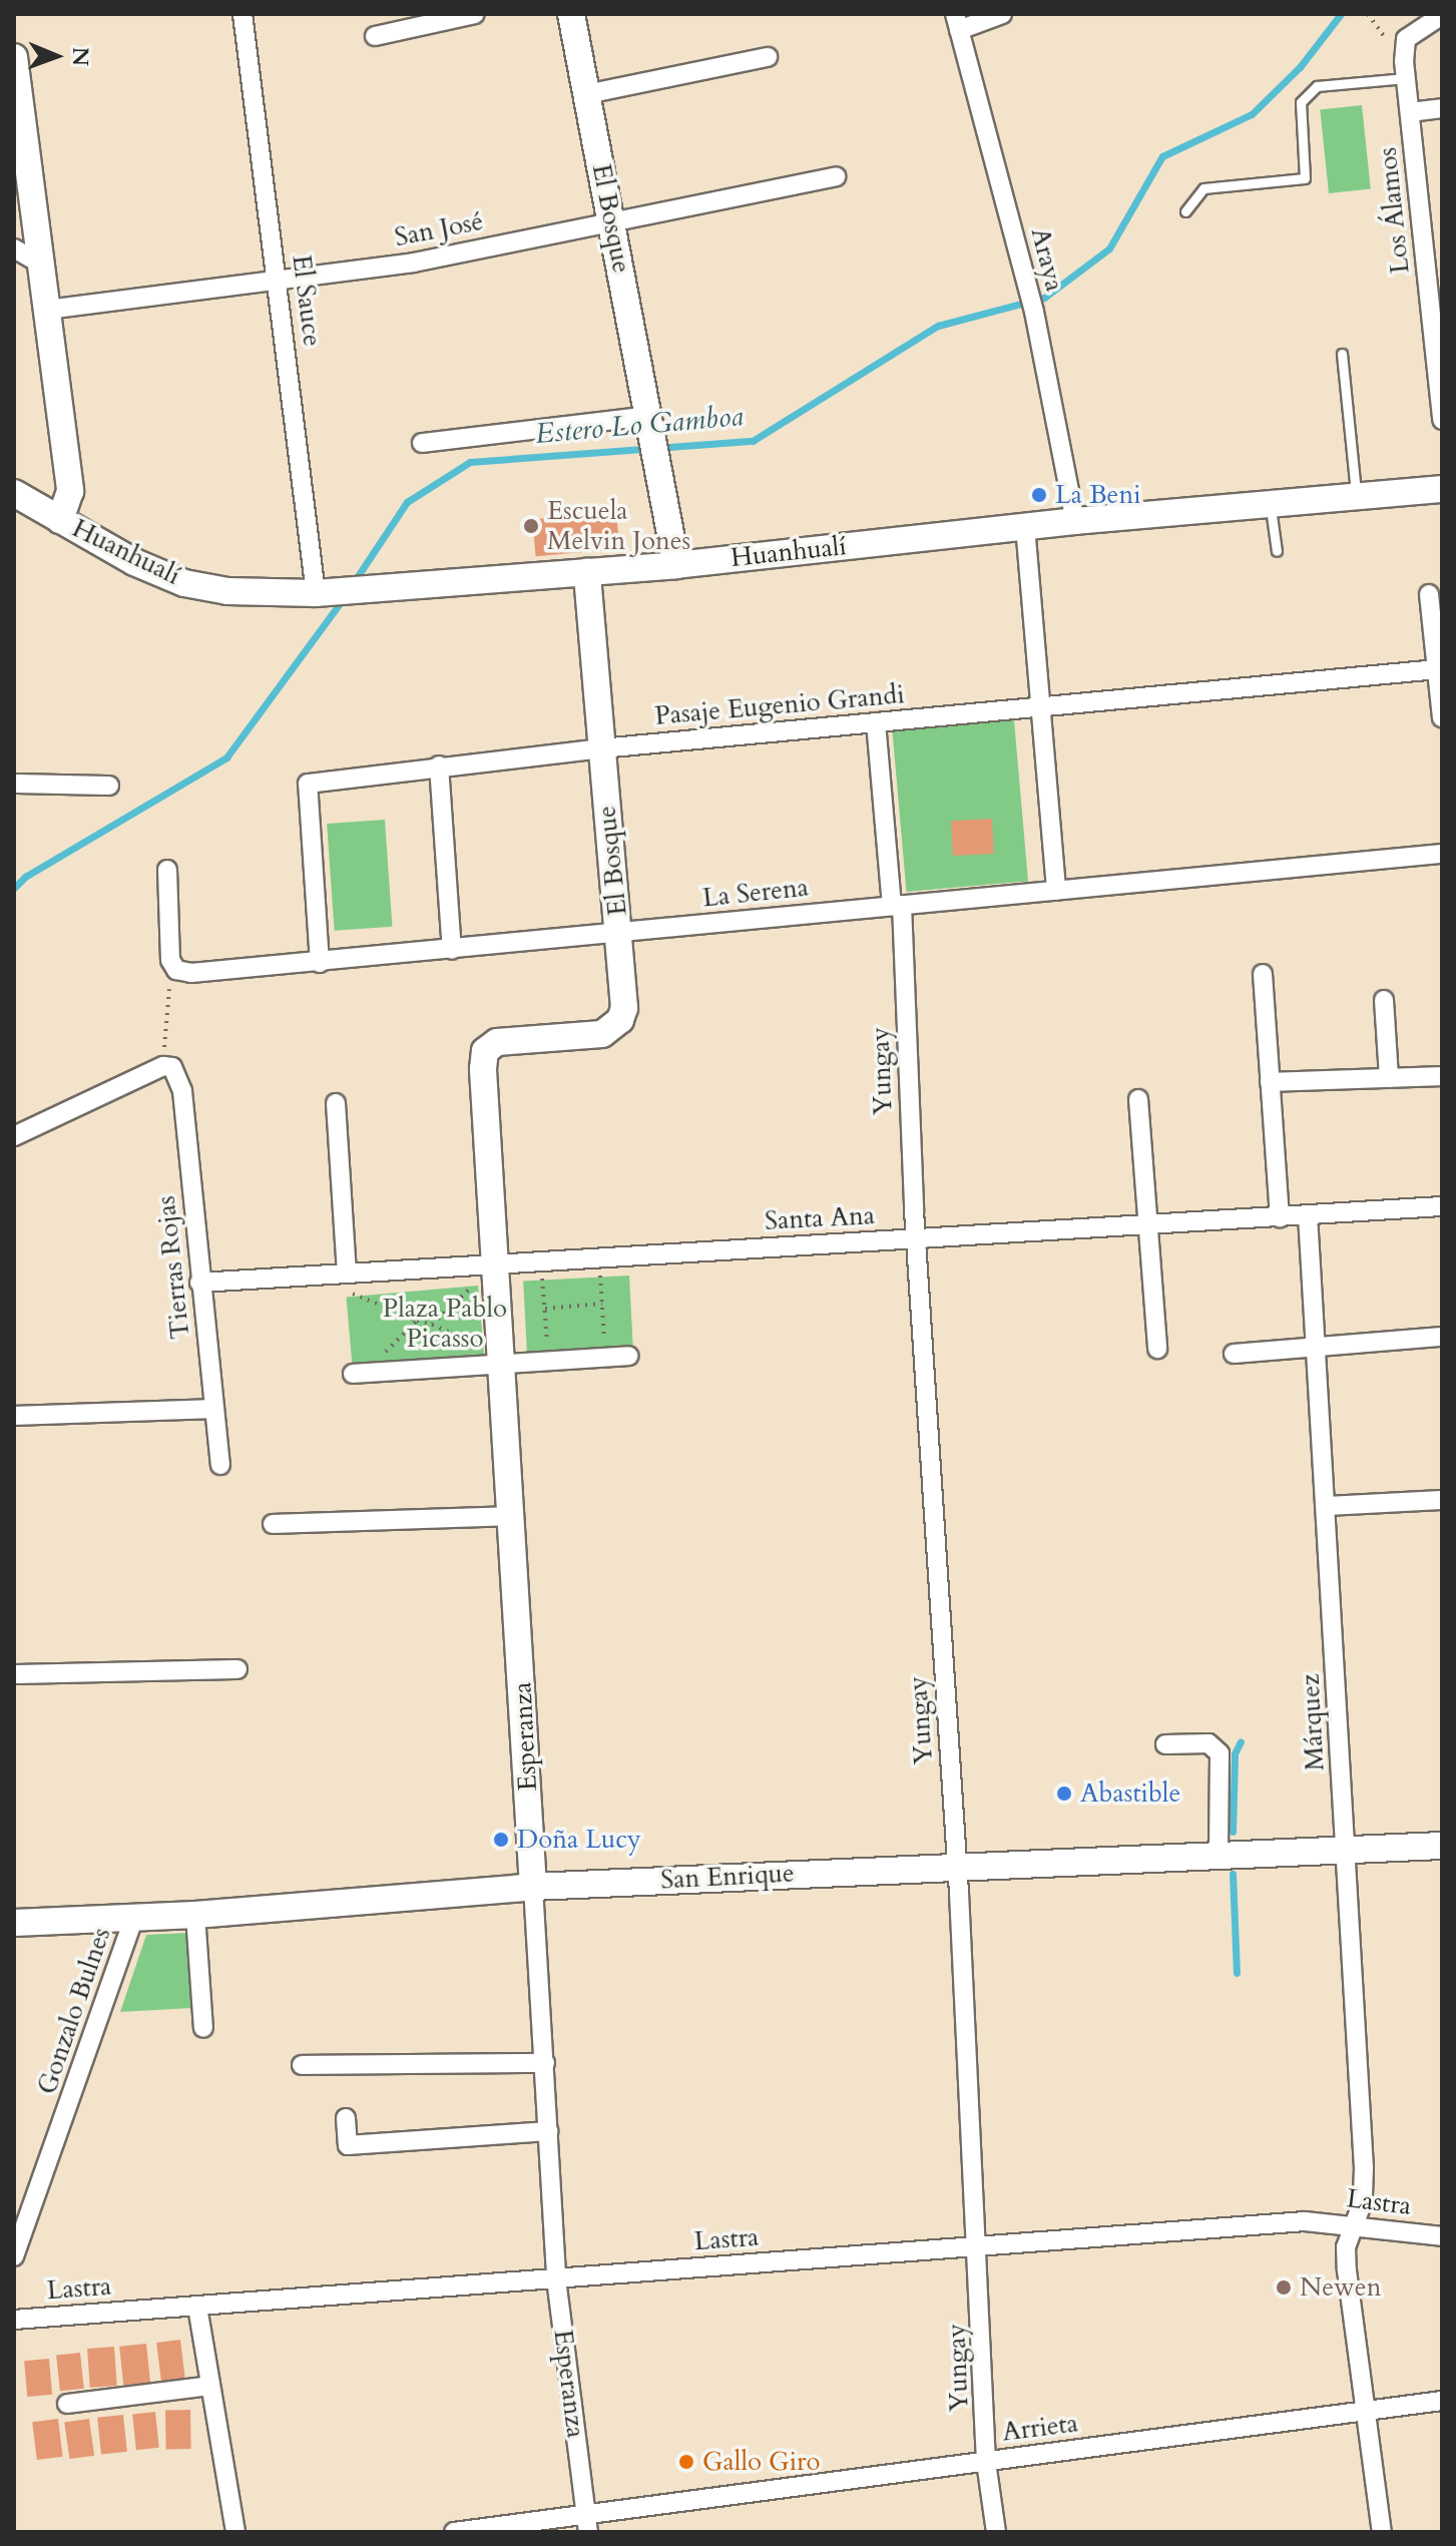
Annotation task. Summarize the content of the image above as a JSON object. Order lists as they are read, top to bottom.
{
  "streets": {
    "street": [
      "Los Álamos",
      "El Bosque",
      "San José",
      "Araya",
      "El Sauce",
      "Huanhualí",
      "Pasaje Eugenio Grandi",
      "La Serena",
      "Yungay",
      "Santa Ana",
      "Tierras Rojas",
      "Márquez",
      "Esperanza",
      "San Enrique",
      "Gonzalo Bulnes",
      "Lastra",
      "Arrieta"
    ]
  },
  "crossings": [
    ["El Bosque", "San José"],
    ["El Bosque", "Huanhualí"],
    ["El Bosque", "Pasaje Eugenio Grandi"],
    ["El Bosque", "La Serena"],
    ["El Bosque", "Esperanza"],
    ["San José", "El Sauce"],
    ["Araya", "Huanhualí"],
    ["El Sauce", "Huanhualí"],
    ["Pasaje Eugenio Grandi", "La Serena"],
    ["Pasaje Eugenio Grandi", "Yungay"],
    ["La Serena", "Yungay"],
    ["Yungay", "Santa Ana"],
    ["Yungay", "San Enrique"],
    ["Yungay", "Lastra"],
    ["Yungay", "Arrieta"],
    ["Santa Ana", "Tierras Rojas"],
    ["Santa Ana", "Márquez"],
    ["Santa Ana", "Esperanza"],
    ["Márquez", "San Enrique"],
    ["Márquez", "Lastra"],
    ["Márquez", "Arrieta"],
    ["Esperanza", "San Enrique"],
    ["Esperanza", "Lastra"],
    ["Esperanza", "Arrieta"],
    ["San Enrique", "Gonzalo Bulnes"]
  ],
  "water": ["Estero Lo Gamboa"],
  "parks": ["Plaza Pablo Picasso"],
  "places": [
    "La Beni",
    "Escuela Melvin Jones",
    "Abastible",
    "Doña Lucy",
    "Newen",
    "Gallo Giro"
  ],
  "north": "right"
}
